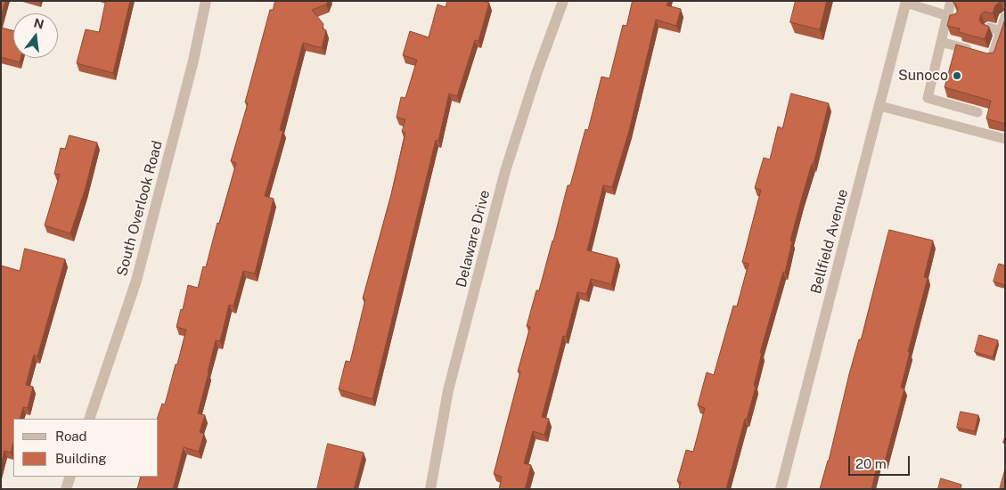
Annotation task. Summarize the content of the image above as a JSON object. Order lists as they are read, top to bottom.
{
  "streets": {
    "street": ["South Overlook Road", "Delaware Drive", "Bellfield Avenue"]
  },
  "places": ["Sunoco"],
  "legend": ["Road", "Building"],
  "scale_bar": "20 m",
  "north": "top"
}
